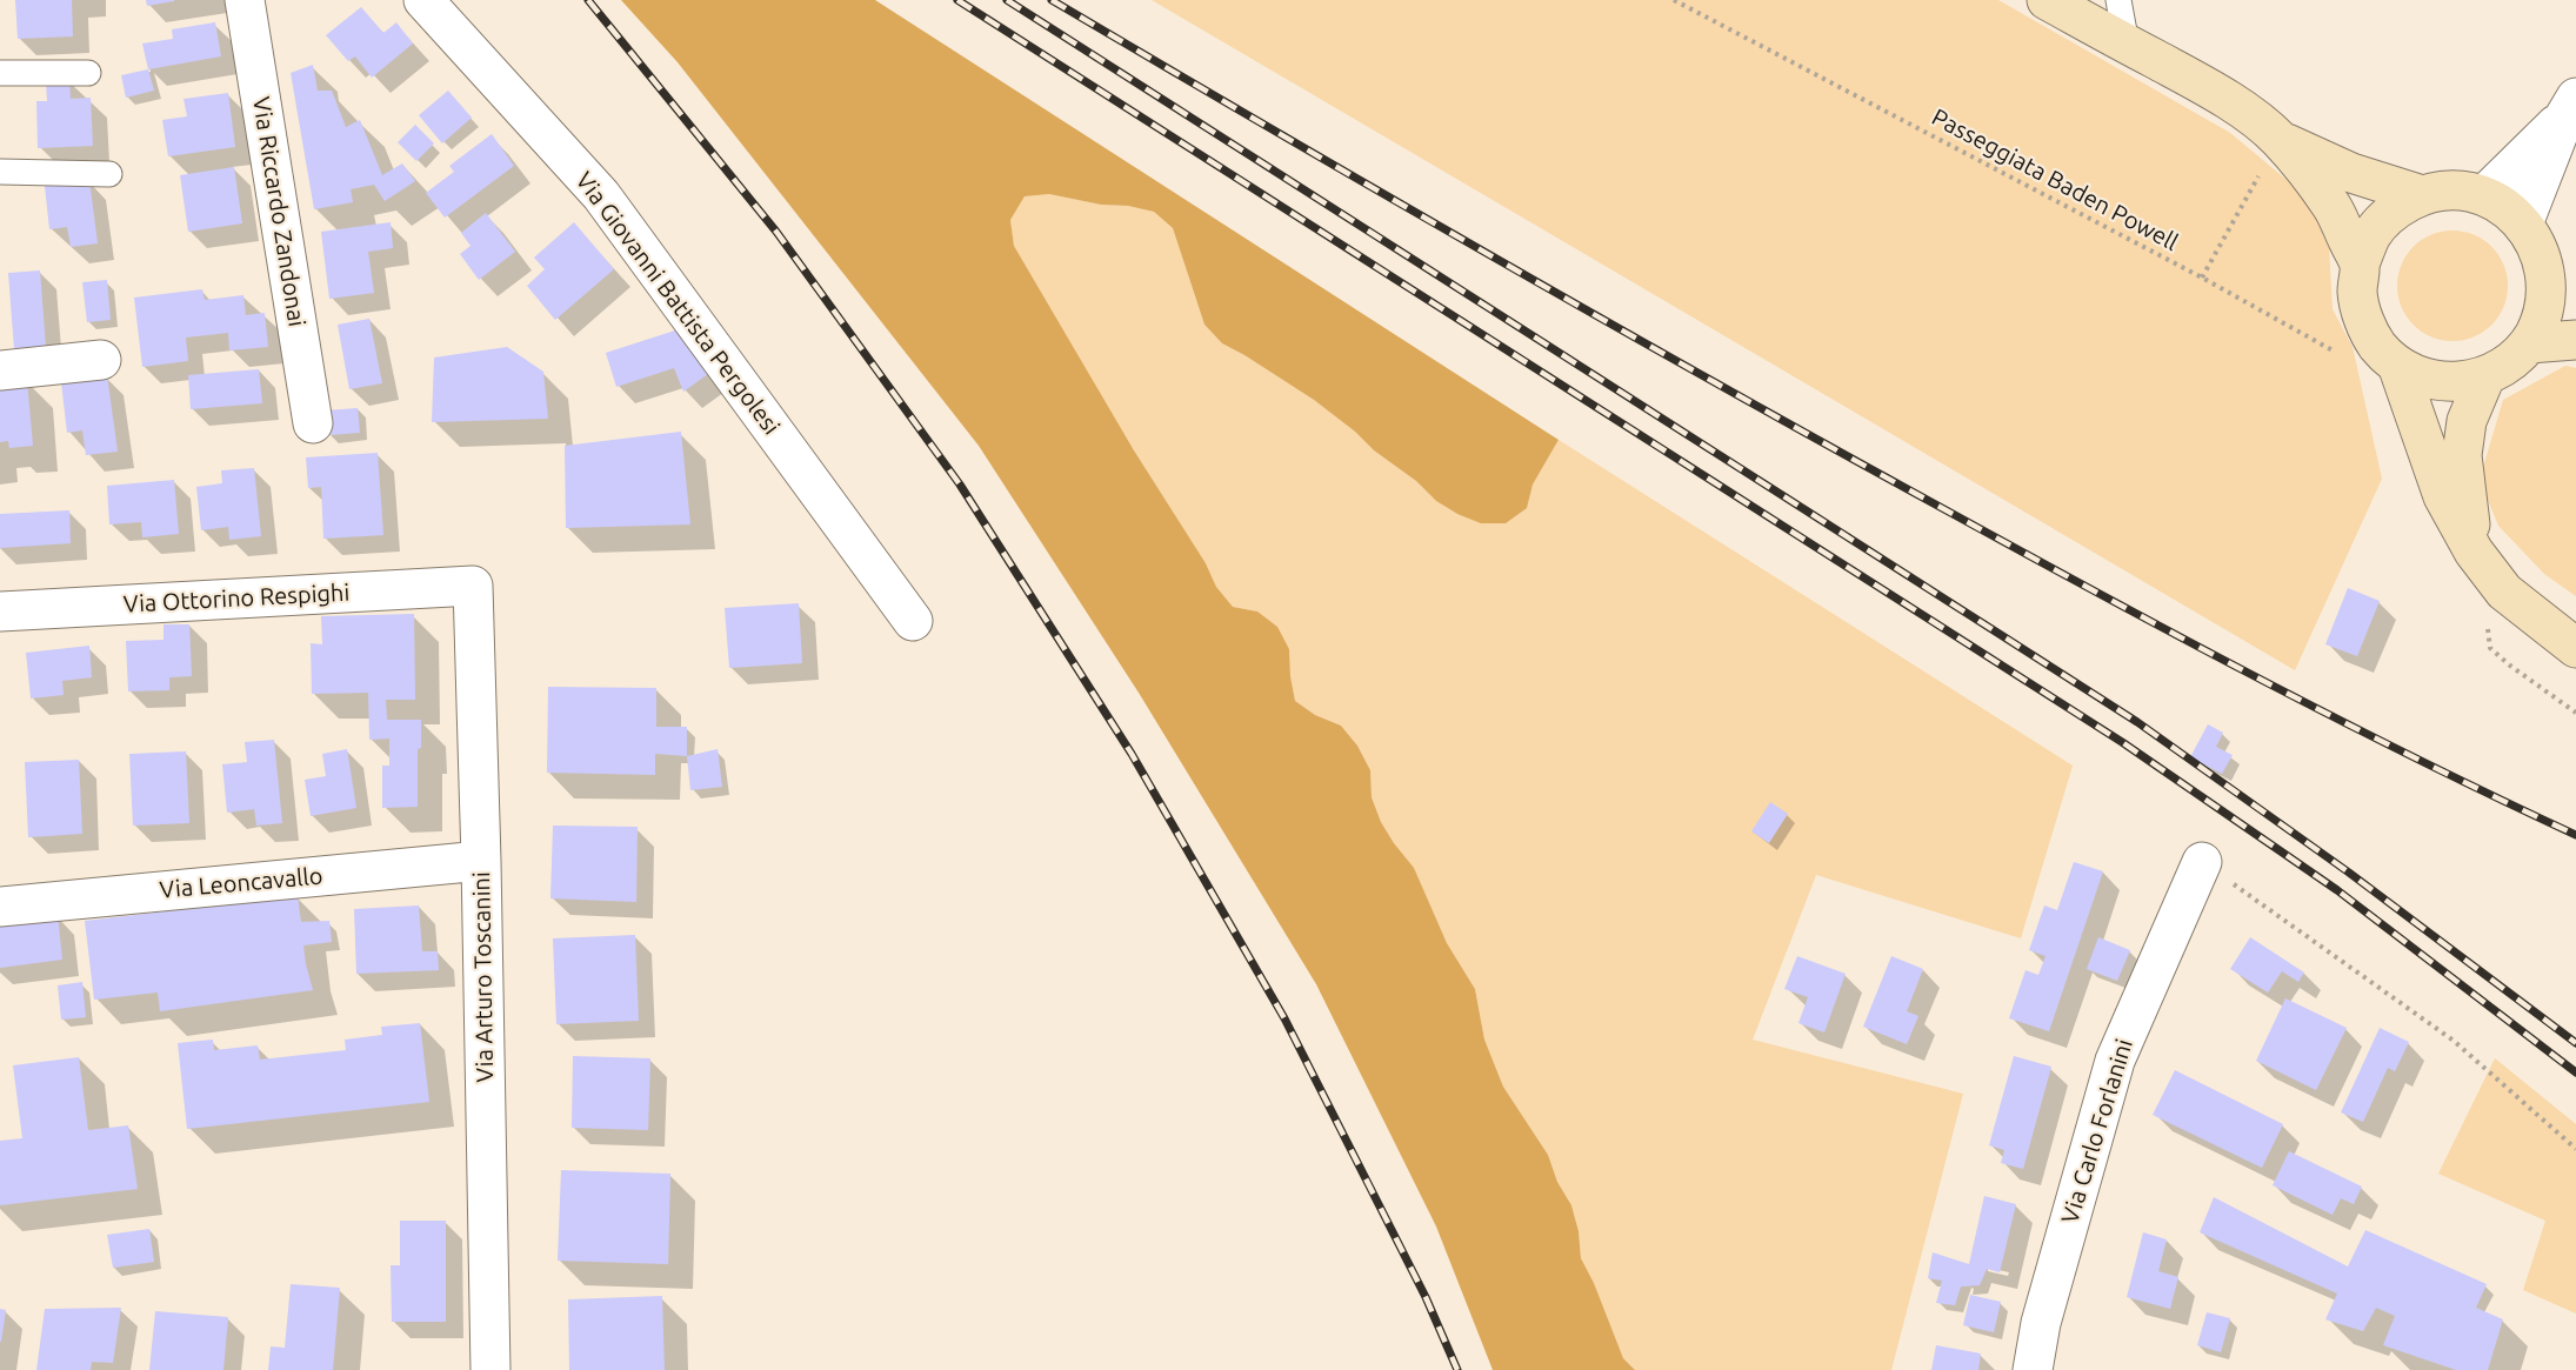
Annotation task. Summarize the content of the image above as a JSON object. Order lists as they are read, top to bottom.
{
  "streets": {
    "street": [
      "Via Riccardo Zandonai",
      "Via Giovanni Battista Pergolesi",
      "Via Ottorino Respighi",
      "Via Leoncavallo",
      "Via Arturo Toscanini",
      "Via Carlo Forlanini"
    ],
    "path": ["Passeggiata Baden Powell"]
  },
  "crossings": [
    ["Via Ottorino Respighi", "Via Arturo Toscanini"],
    ["Via Leoncavallo", "Via Arturo Toscanini"]
  ]
}
